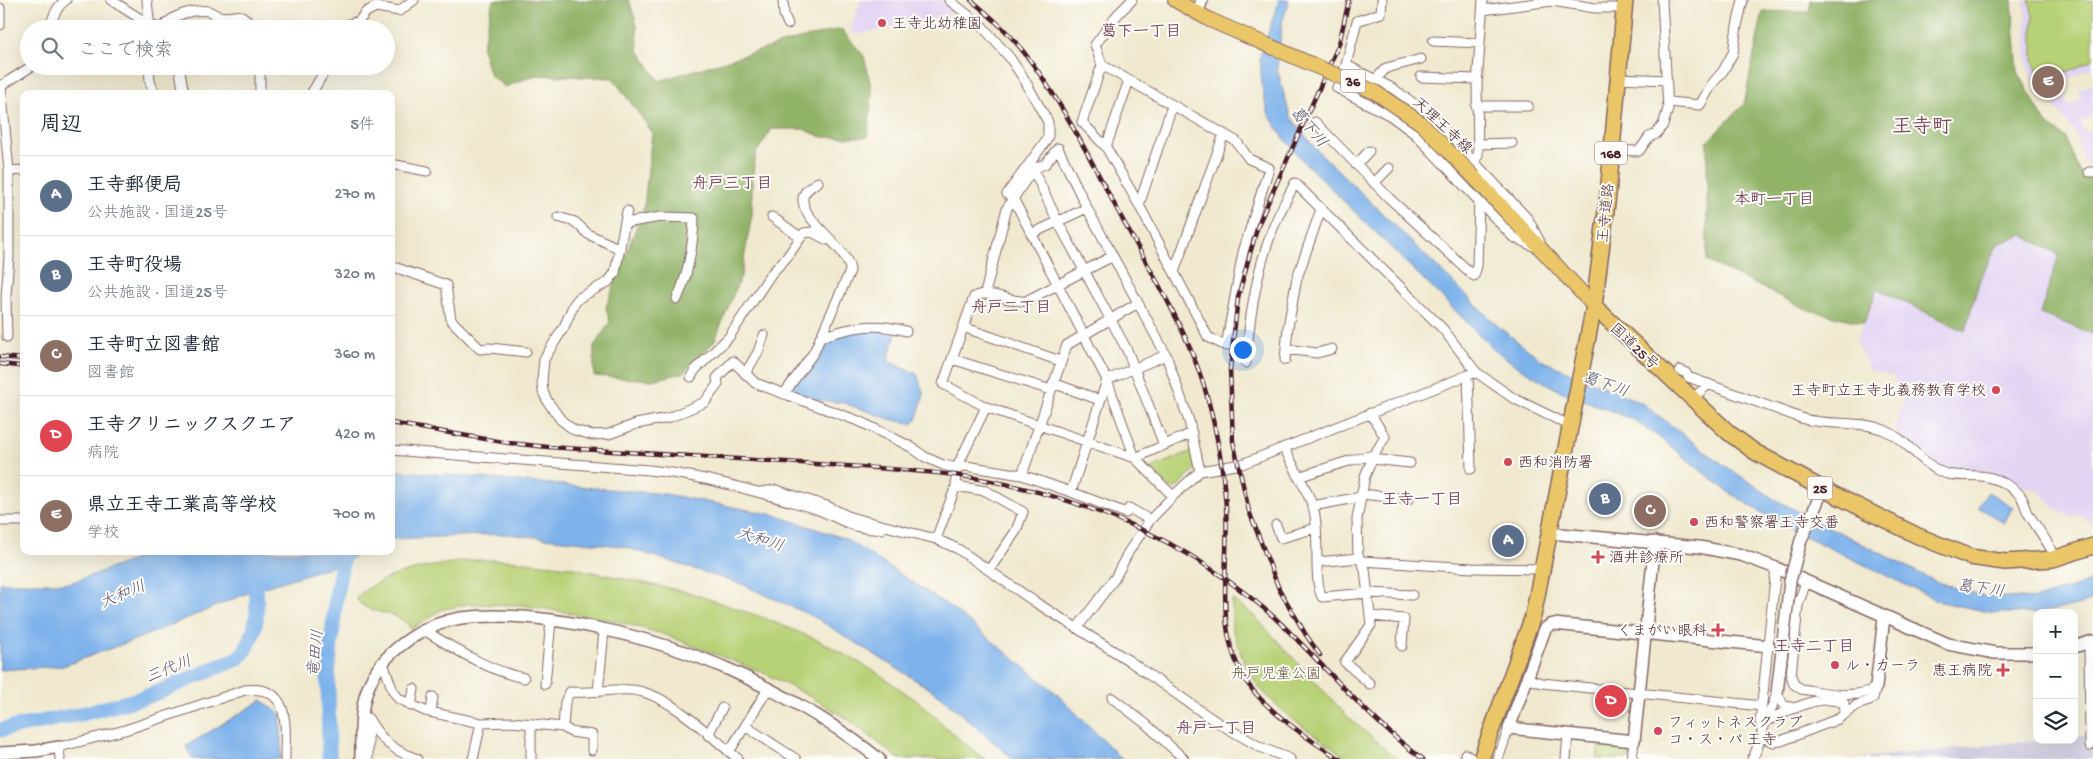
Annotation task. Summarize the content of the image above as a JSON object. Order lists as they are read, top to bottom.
{
  "streets": {
    "highway": [
      "168",
      "王寺道路",
      "国道25号",
      "25"
    ],
    "main road": ["36", "天理王寺線"]
  },
  "crossings": [
    ["天理王寺線", "王寺道路"],
    ["天理王寺線", "国道25号"],
    ["王寺道路", "国道25号"]
  ],
  "districts": [
    "葛下一丁目",
    "王寺町",
    "舟戸三丁目",
    "本町一丁目",
    "舟戸二丁目",
    "王寺一丁目",
    "王寺二丁目",
    "舟戸一丁目"
  ],
  "water": [
    "葛下川",
    "大和川",
    "竜田川",
    "三代川"
  ],
  "parks": ["舟戸児童公園"],
  "places": {
    "other": [
      "王寺北幼稚園",
      "王寺町立王寺北義務教育学校",
      "西和消防署",
      "西和警察署王寺交番",
      "ル・カーラ",
      "フィットネスクラブ コ・ス・パ 王寺"
    ],
    "health": ["酒井診療所", "くまがい眼科", "恵王病院"]
  },
  "page": {
    "search": "ここで検索",
    "pins": [
      "E",
      "B",
      "C",
      "A",
      "D"
    ],
    "heading": ["周辺", "5件"],
    "list": [
      {
        "mark": "A",
        "name": "王寺郵便局",
        "note": "公共施設 · 国道25号",
        "value": "270 m"
      },
      {
        "mark": "B",
        "name": "王寺町役場",
        "note": "公共施設 · 国道25号",
        "value": "320 m"
      },
      {
        "mark": "C",
        "name": "王寺町立図書館",
        "note": "図書館",
        "value": "360 m"
      },
      {
        "mark": "D",
        "name": "王寺クリニックスクエア",
        "note": "病院",
        "value": "420 m"
      },
      {
        "mark": "E",
        "name": "県立王寺工業高等学校",
        "note": "学校",
        "value": "700 m"
      }
    ],
    "map_buttons": ["+", "−"]
  }
}
